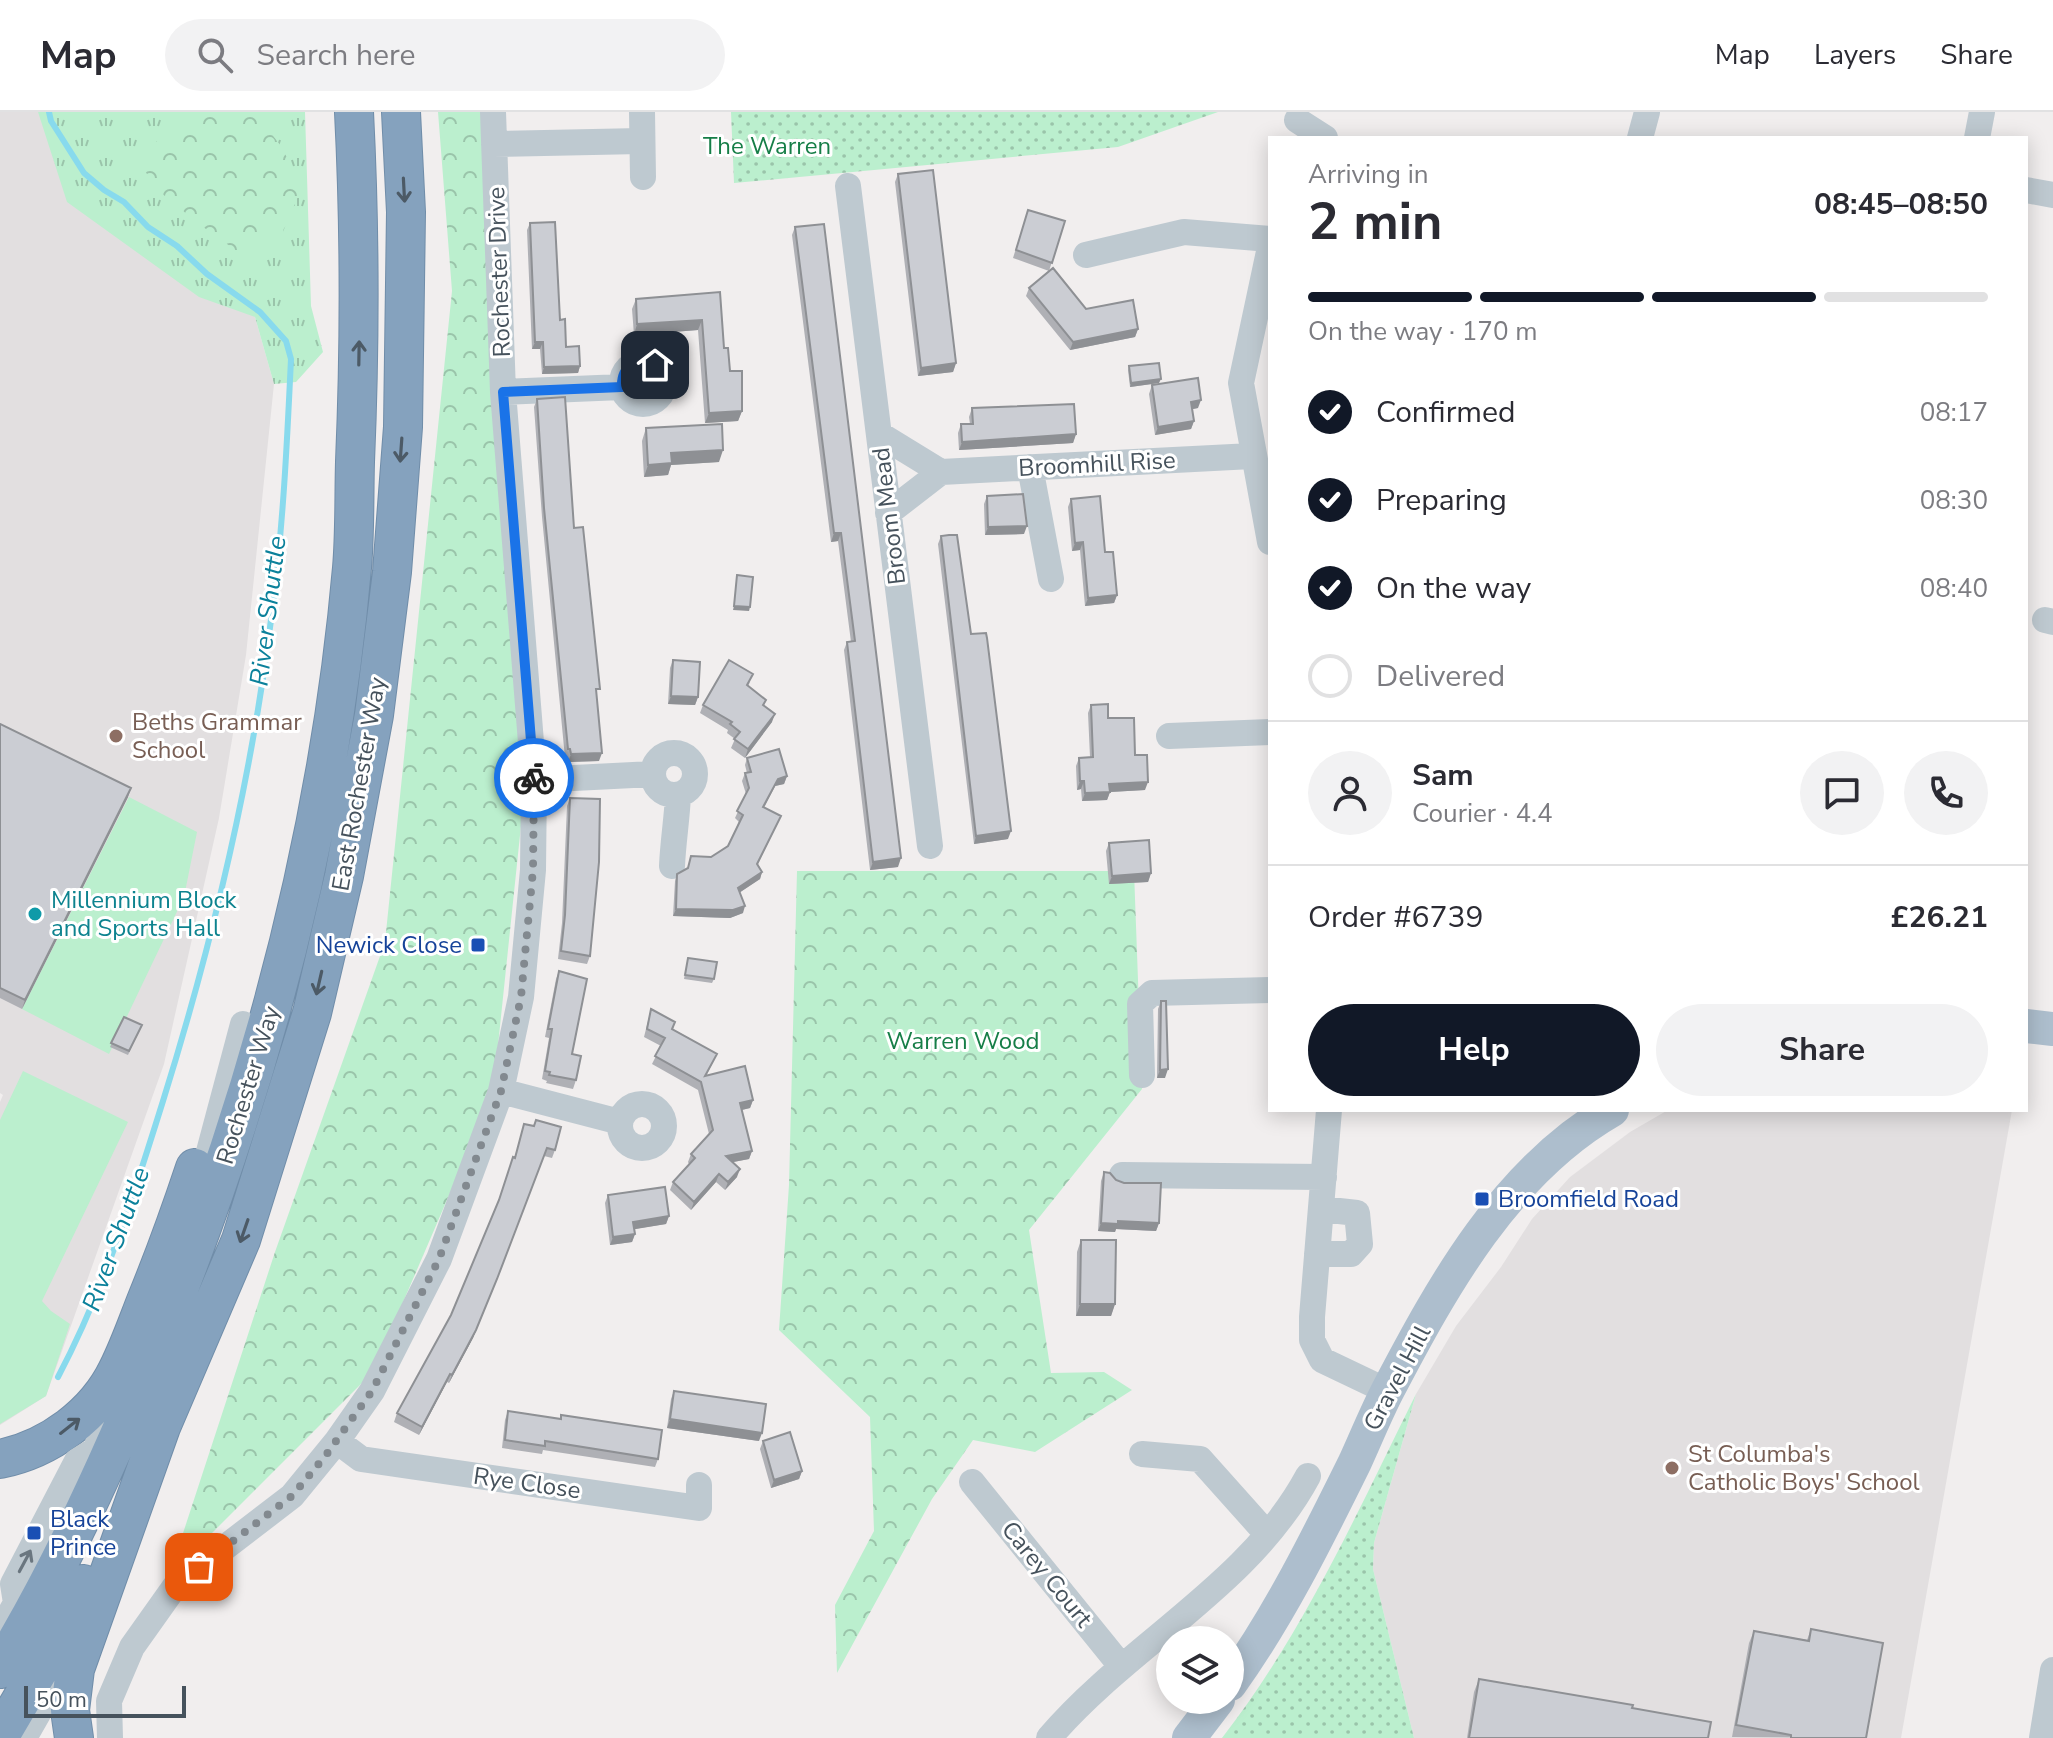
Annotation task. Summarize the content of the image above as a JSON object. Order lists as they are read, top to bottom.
{
  "streets": {
    "highway": ["East Rochester Way", "Rochester Way"],
    "main road": ["Gravel Hill"],
    "street": [
      "Rochester Drive",
      "Broomhill Rise",
      "Broom Mead",
      "Rye Close",
      "Carey Court"
    ]
  },
  "crossings": [
    ["Rochester Drive", "Rye Close"]
  ],
  "water": ["River Shuttle"],
  "parks": ["The Warren", "Warren Wood"],
  "places": {
    "other": ["Beths Grammar School", "Millennium Block and Sports Hall", "St Columba's Catholic Boys' School"],
    "transit": ["Newick Close", "Broomfield Road", "Black Prince"]
  },
  "scale_bar": "50 m",
  "page": {
    "header": "Map",
    "search": "Search here",
    "nav": ["Map", "Layers", "Share"],
    "heading": ["2 min", "Arriving in", "08:45–08:50"],
    "panel": [
      "Sam",
      "Courier · 4.4",
      "Order #6739",
      "£26.21"
    ],
    "bar": "On the way · 170 m",
    "list": [
      ["Confirmed", "08:17"],
      ["Preparing", "08:30"],
      ["On the way", "08:40"],
      "Delivered"
    ],
    "buttons": ["Help", "Share"],
    "scale": "50 m"
  }
}
